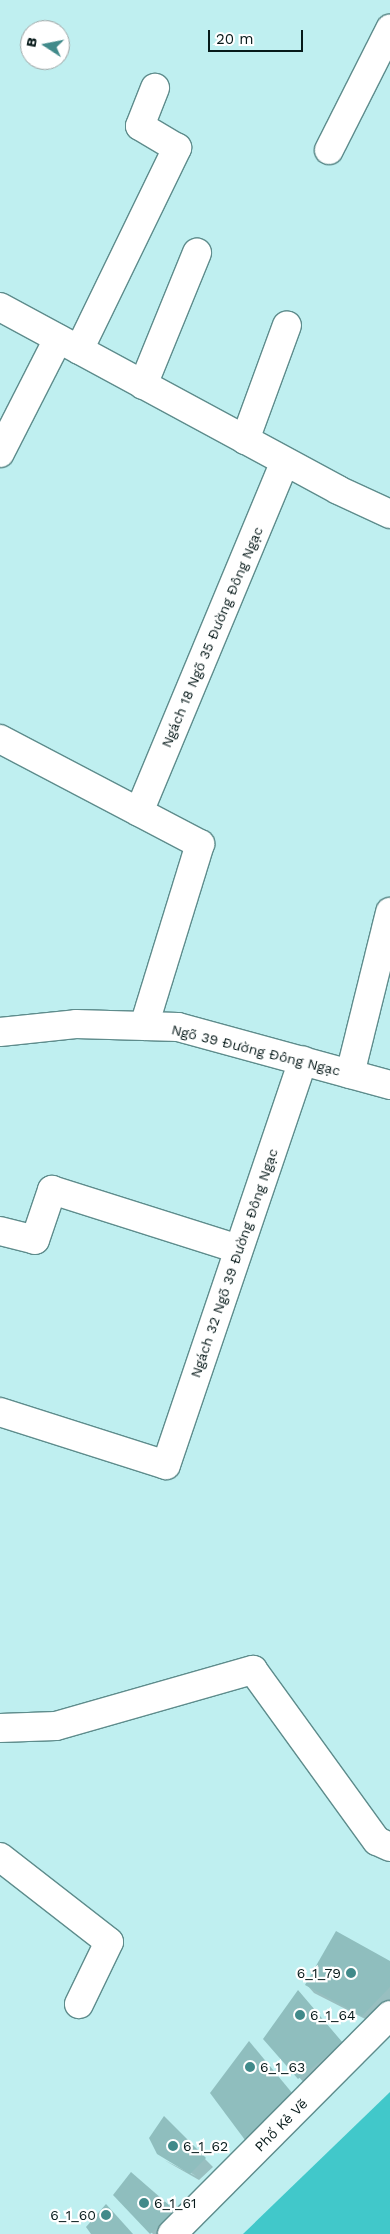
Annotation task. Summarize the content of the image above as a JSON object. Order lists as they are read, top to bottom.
{
  "streets": {
    "street": [
      "Ngách 18 Ngõ 35 Đường Đông Ngạc",
      "Ngõ 39 Đường Đông Ngạc",
      "Ngách 32 Ngõ 39 Đường Đông Ngạc",
      "Phố Kẻ Vẽ"
    ]
  },
  "crossings": [
    ["Ngõ 39 Đường Đông Ngạc", "Ngách 32 Ngõ 39 Đường Đông Ngạc"]
  ],
  "places": [
    "6_1_79",
    "6_1_64",
    "6_1_63",
    "6_1_62",
    "6_1_61",
    "6_1_60"
  ],
  "scale_bar": "20 m",
  "north": "left"
}
